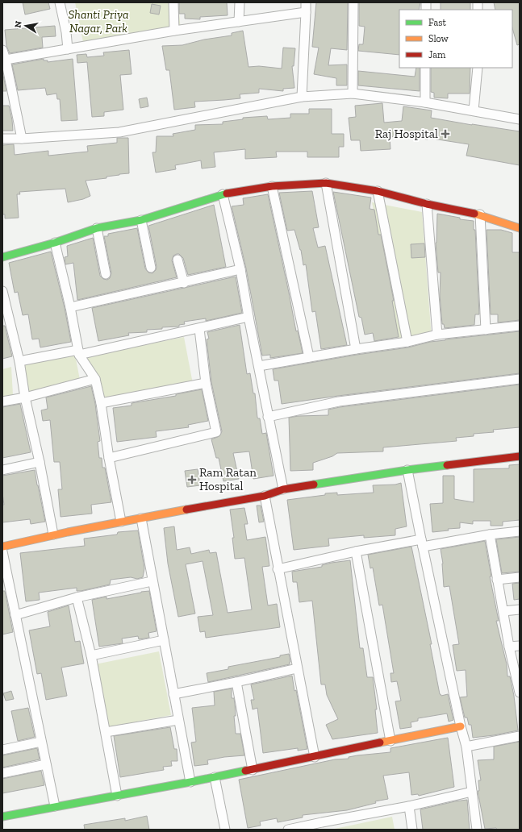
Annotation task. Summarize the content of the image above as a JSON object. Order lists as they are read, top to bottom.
{
  "parks": ["Shanti Priya Nagar, Park"],
  "places": {
    "health": ["Raj Hospital", "Ram Ratan Hospital"]
  },
  "legend": ["Fast", "Slow", "Jam"],
  "north": "left"
}
